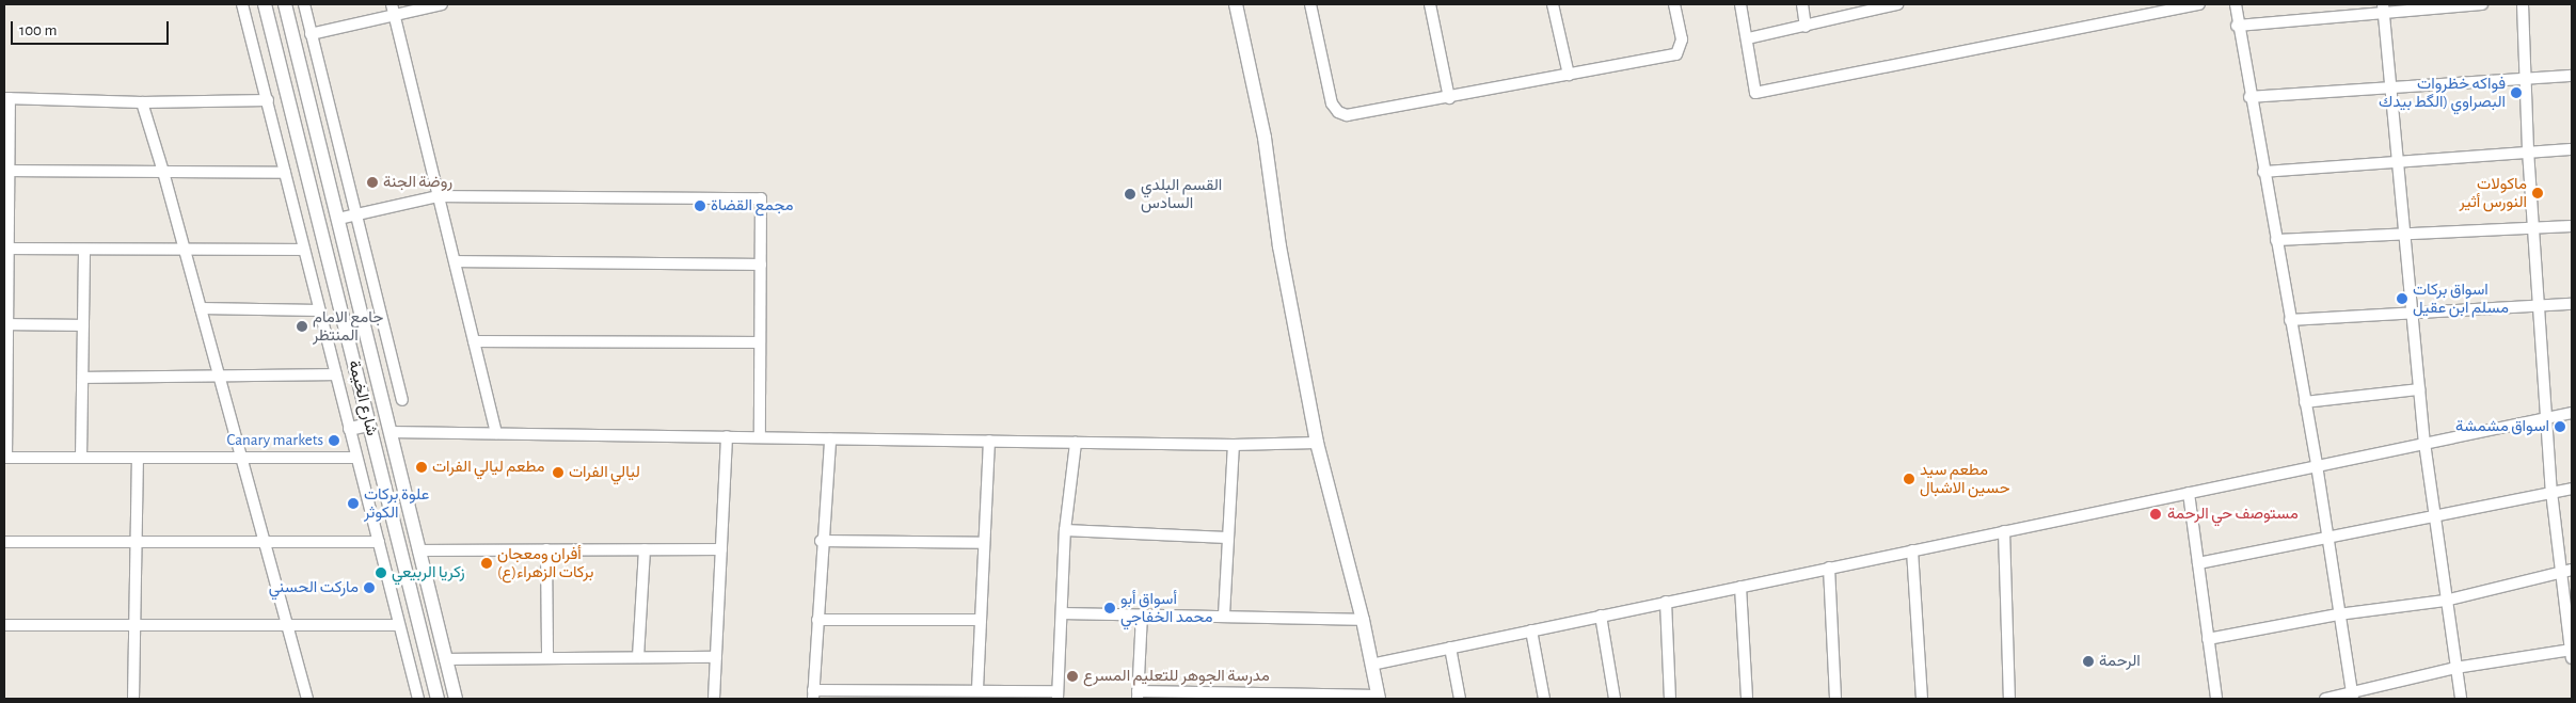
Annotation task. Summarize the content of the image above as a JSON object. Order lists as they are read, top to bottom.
{
  "streets": {
    "street": ["شارع الخيمة"]
  },
  "places": [
    "فواكه خظروات البصراوي (الگط بيدك",
    "روضة الجنة",
    "ماكولات النورس أثير",
    "القسم البلدي السادس",
    "مجمع القضاة",
    "اسواق بركات مسلم ابن عقيل",
    "جامع الامام المنتظر",
    "اسواق مشمشة",
    "Canary markets",
    "مطعم ليالي الفرات",
    "ليالي الفرات",
    "مطعم سيد حسين الاشبال",
    "علوة بركات الكوثر",
    "مستوصف حي الرحمة",
    "أفران ومعجان بركات الزهراء(ع)",
    "زكريا الربيعي",
    "ماركت الحسني",
    "أسواق أبو محمد الخفاجي",
    "الرحمة",
    "مدرسة الجوهر للتعليم المسرع"
  ],
  "scale_bar": "100 m"
}
